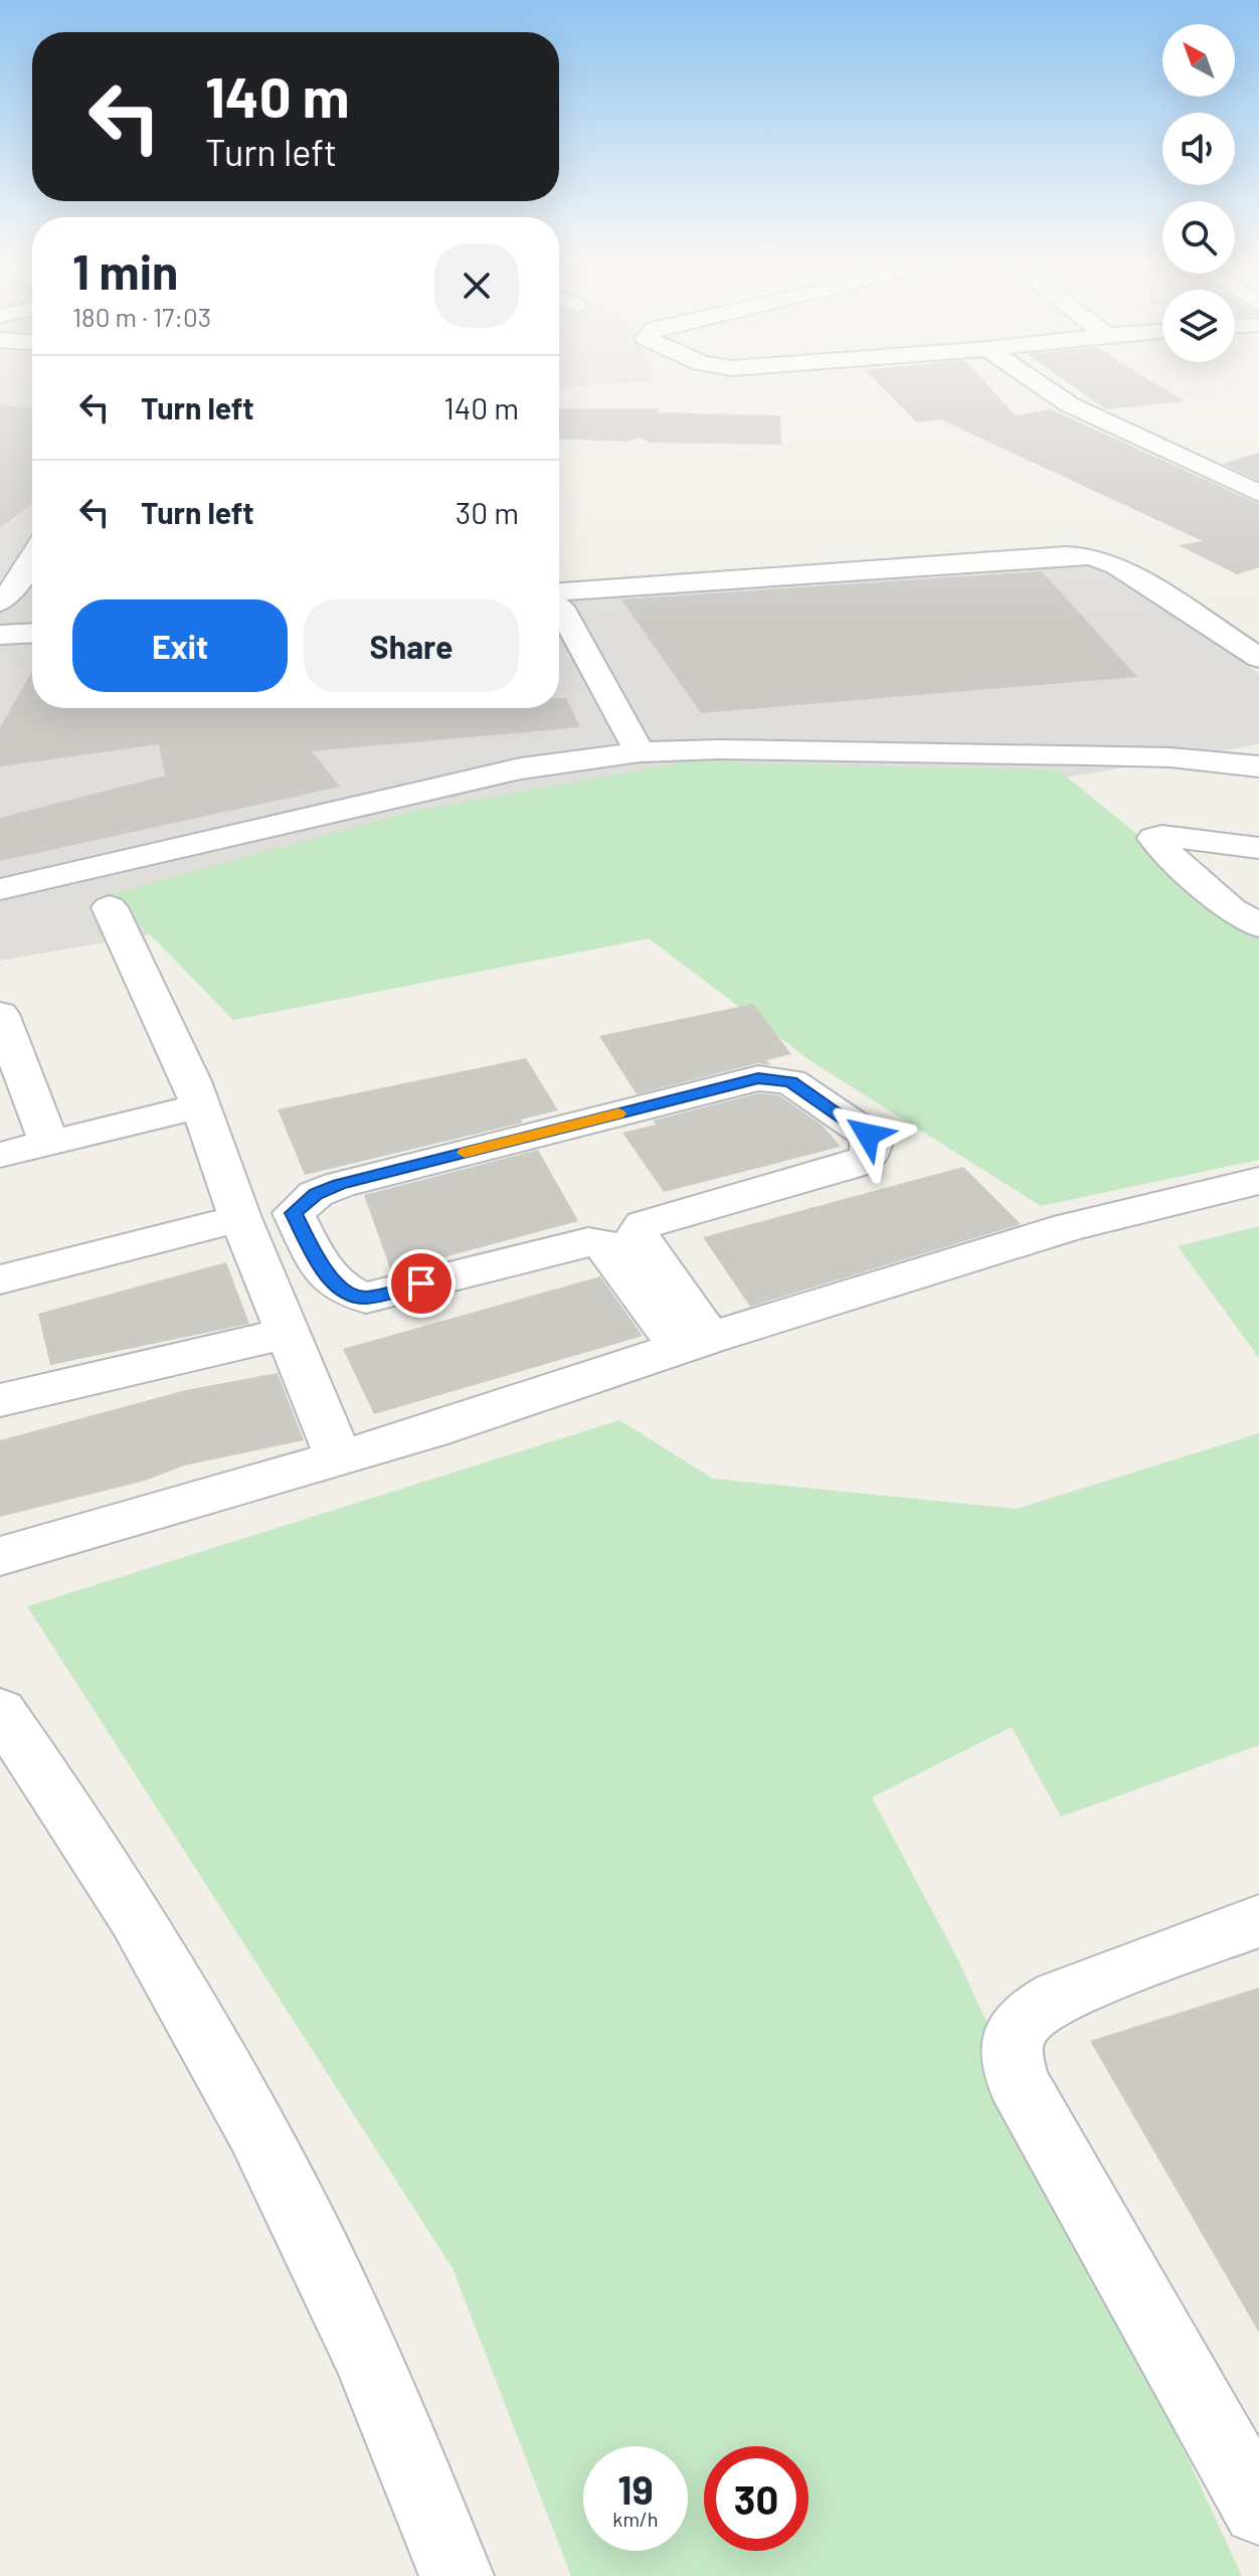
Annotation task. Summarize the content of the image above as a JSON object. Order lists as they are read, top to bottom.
{
  "north": "top left",
  "page": {
    "turn": ["140 m", "Turn left"],
    "heading": ["1 min", "180 m · 17:03"],
    "list": [
      {
        "name": "Turn left",
        "value": "140 m"
      },
      {
        "name": "Turn left",
        "value": "30 m"
      }
    ],
    "buttons": ["Exit", "Share"],
    "speed": "19 km/h",
    "limit": "30"
  }
}
